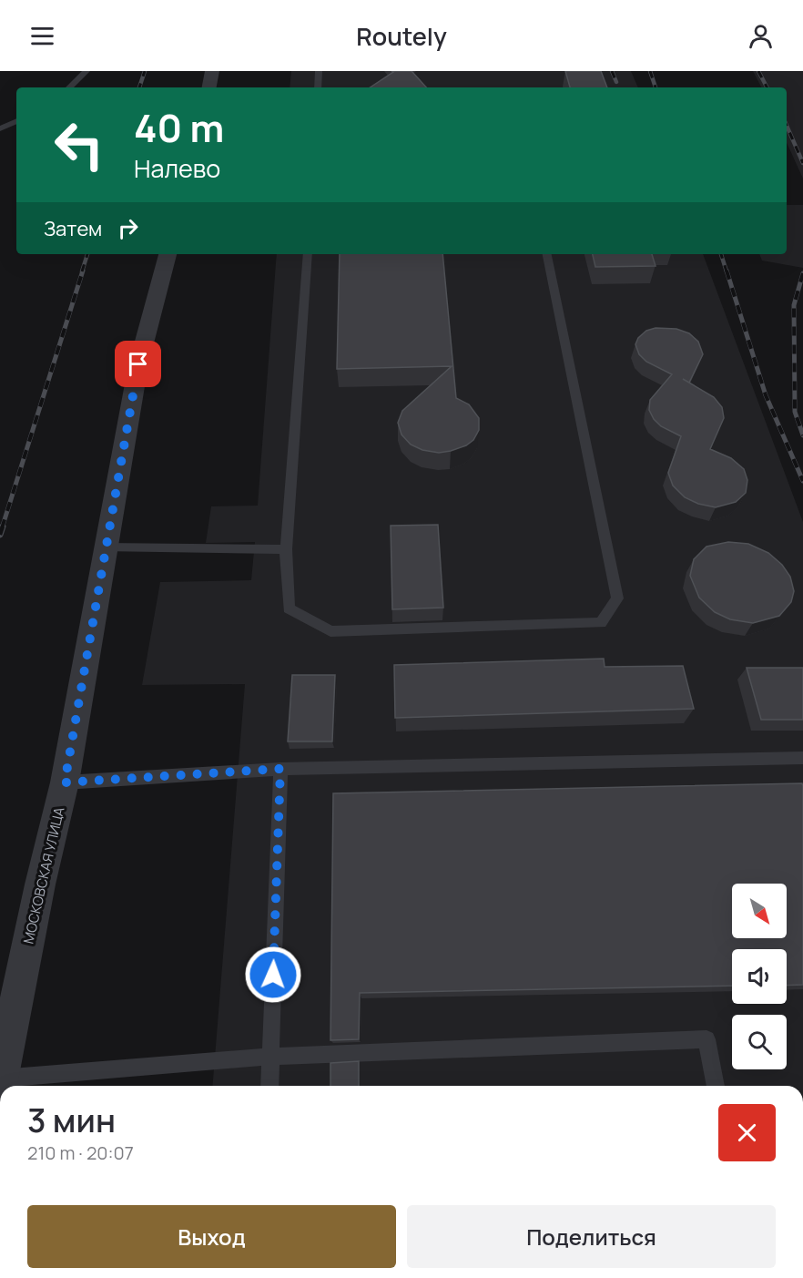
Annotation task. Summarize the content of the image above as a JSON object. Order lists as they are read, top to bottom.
{
  "streets": {
    "street": ["МОСКОВСКАЯ УЛИЦА"]
  },
  "north": "bottom right",
  "page": {
    "header": "Routely",
    "turn": ["40 m", "Налево"],
    "then": "Затем",
    "heading": ["3 мин", "210 m · 20:07"],
    "buttons": ["Выход", "Поделиться"]
  }
}
